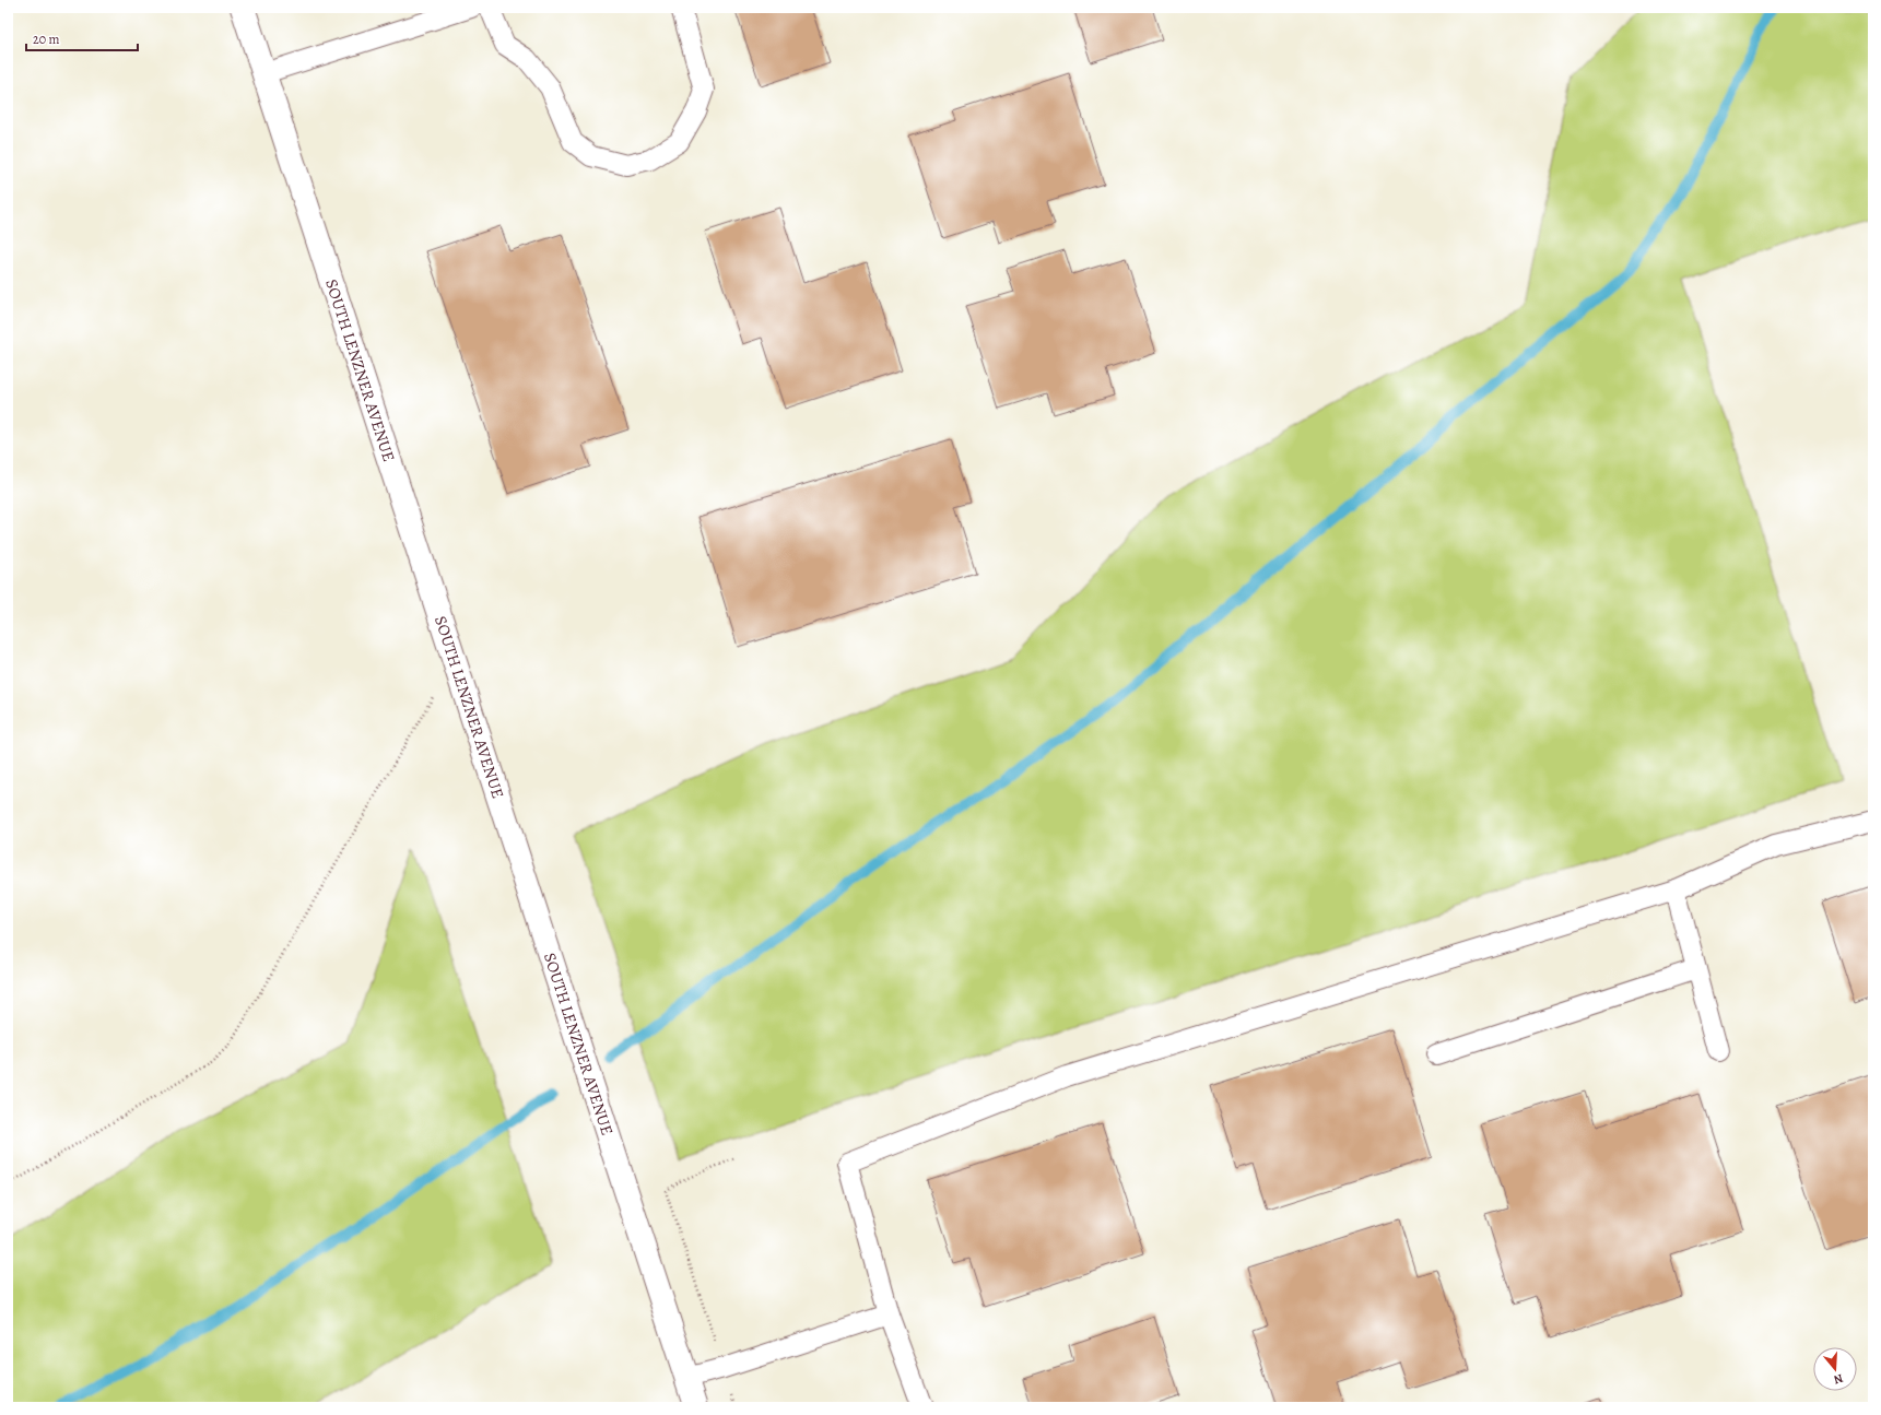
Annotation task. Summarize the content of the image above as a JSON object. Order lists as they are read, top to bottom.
{
  "streets": {
    "street": ["SOUTH LENZNER AVENUE"]
  },
  "scale_bar": "20 m",
  "north": "bottom"
}
